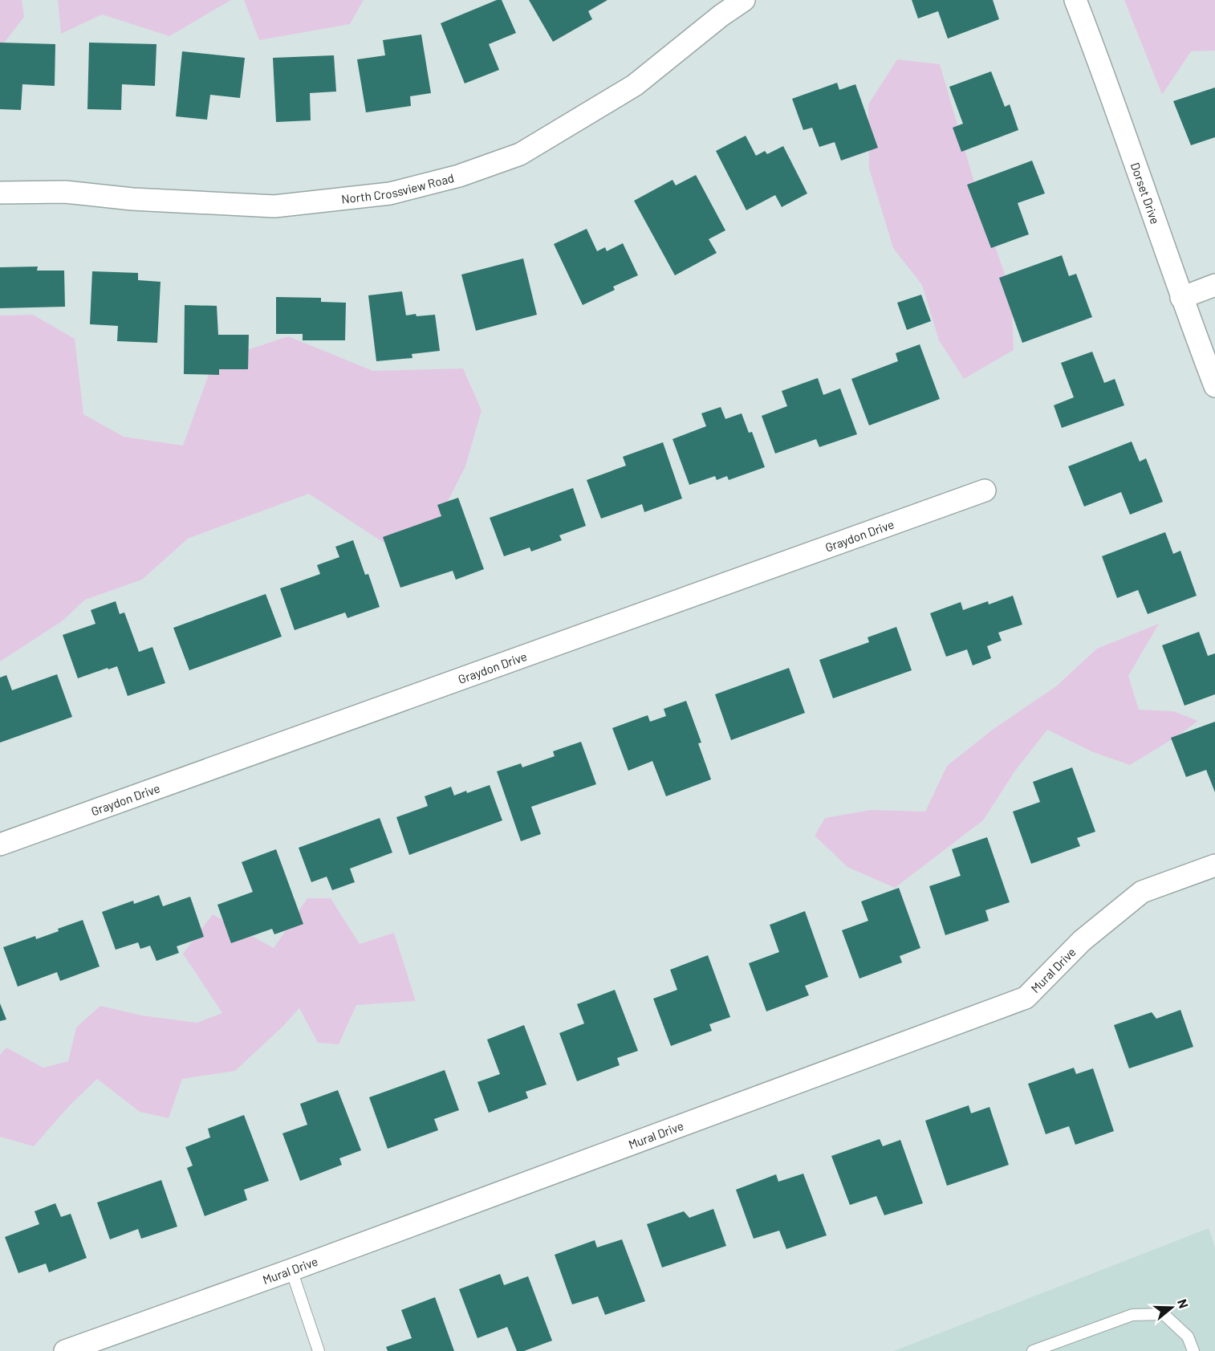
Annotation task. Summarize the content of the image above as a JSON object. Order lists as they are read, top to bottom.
{
  "streets": {
    "street": [
      "North Crossview Road",
      "Dorset Drive",
      "Graydon Drive",
      "Mural Drive"
    ]
  },
  "north": "right"
}
